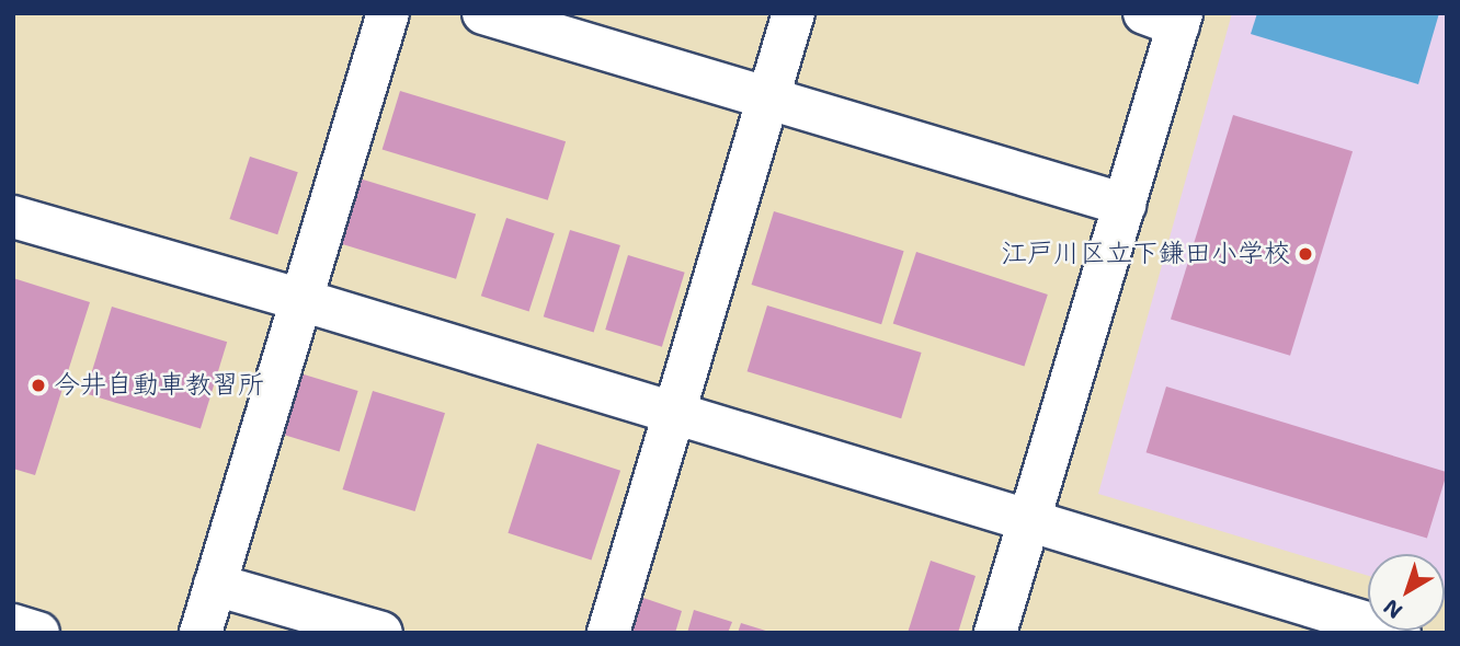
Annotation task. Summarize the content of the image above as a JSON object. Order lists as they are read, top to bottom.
{
  "places": ["江戸川区立下鎌田小学校", "今井自動車教習所"],
  "north": "bottom left"
}
